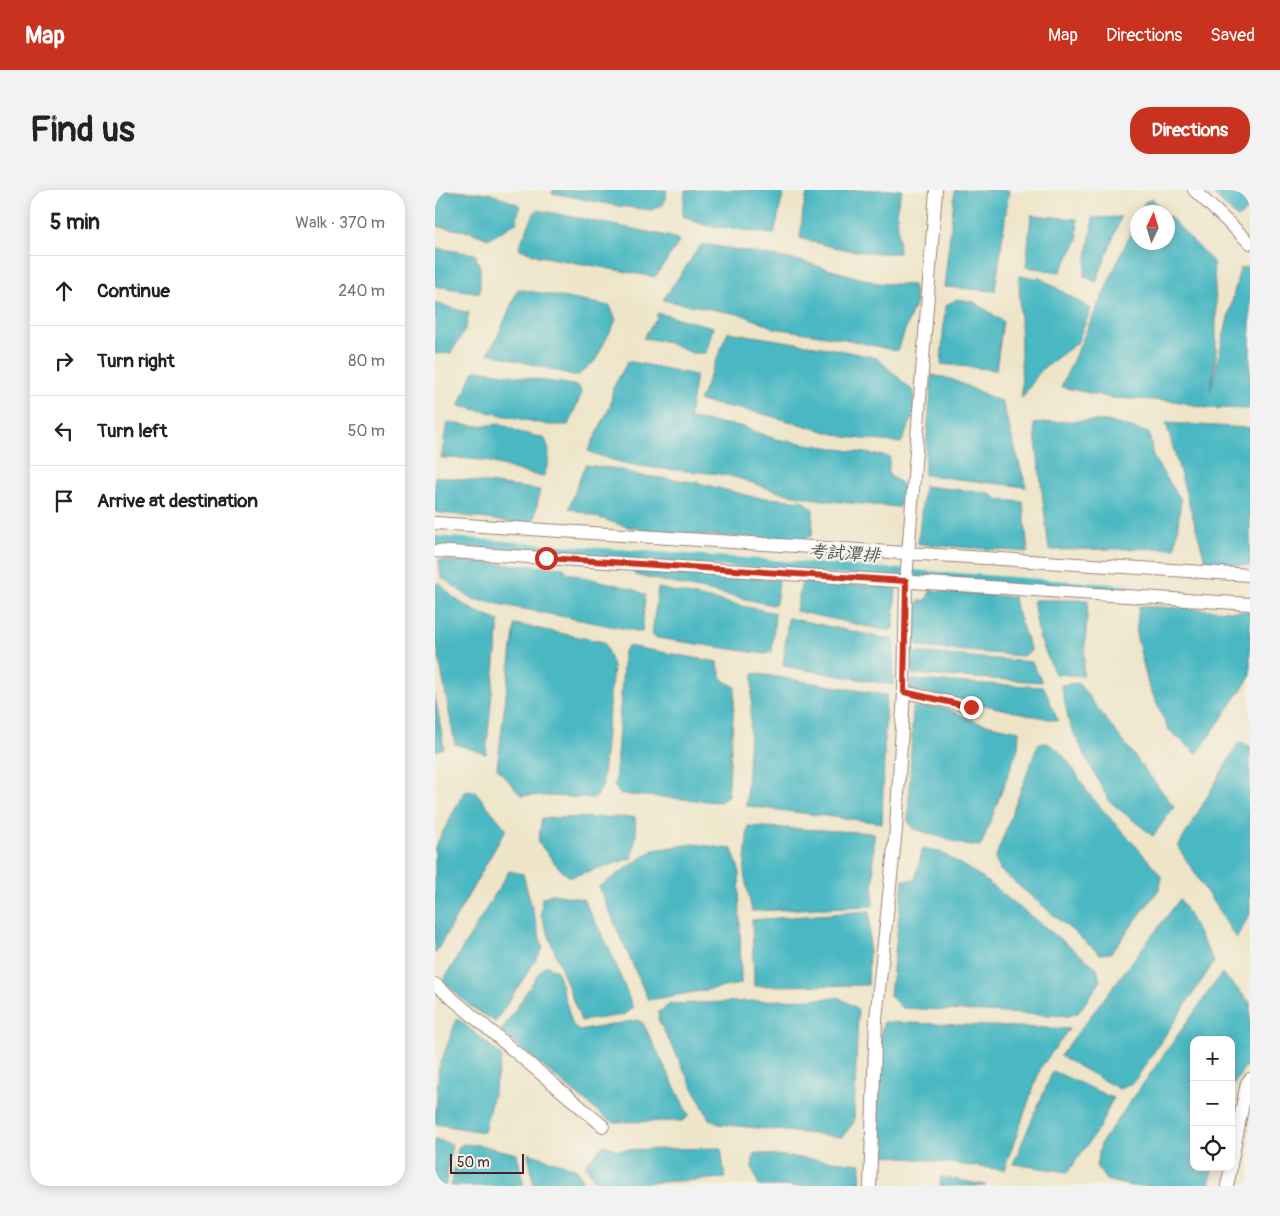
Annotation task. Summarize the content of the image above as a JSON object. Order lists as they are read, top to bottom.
{
  "water": ["考試潭排"],
  "scale_bar": "50 m",
  "north": "top",
  "page": {
    "header": "Map",
    "nav": ["Map", "Directions", "Saved"],
    "buttons": "Directions",
    "title": "Find us",
    "heading": ["5 min", "Walk · 370 m"],
    "list": [
      ["Continue", "240 m"],
      ["Turn right", "80 m"],
      ["Turn left", "50 m"],
      "Arrive at destination"
    ],
    "map_buttons": ["+", "−"],
    "scale": "50 m"
  }
}
